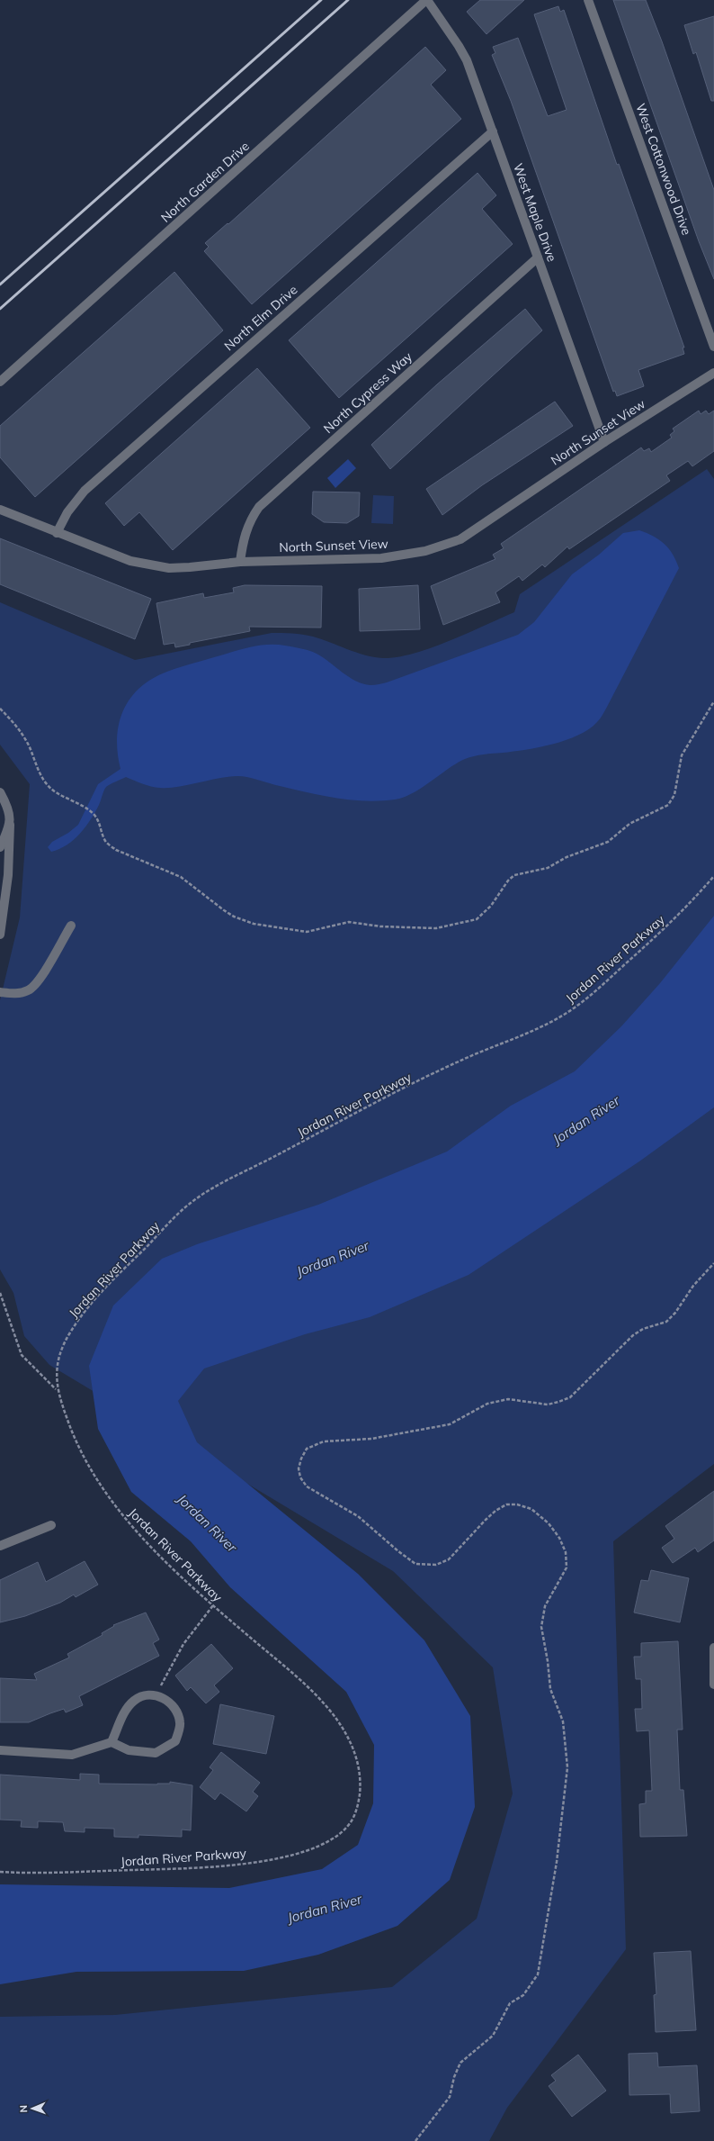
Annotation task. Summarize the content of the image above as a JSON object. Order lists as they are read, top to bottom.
{
  "streets": {
    "street": [
      "West Cottonwood Drive",
      "North Garden Drive",
      "West Maple Drive",
      "North Elm Drive",
      "North Cypress Way",
      "North Sunset View"
    ],
    "path": ["Jordan River Parkway"]
  },
  "crossings": [
    ["North Garden Drive", "West Maple Drive"],
    ["West Maple Drive", "North Elm Drive"],
    ["West Maple Drive", "North Cypress Way"],
    ["West Maple Drive", "North Sunset View"],
    ["North Elm Drive", "North Sunset View"],
    ["North Cypress Way", "North Sunset View"]
  ],
  "water": ["Jordan River"],
  "north": "left"
}
